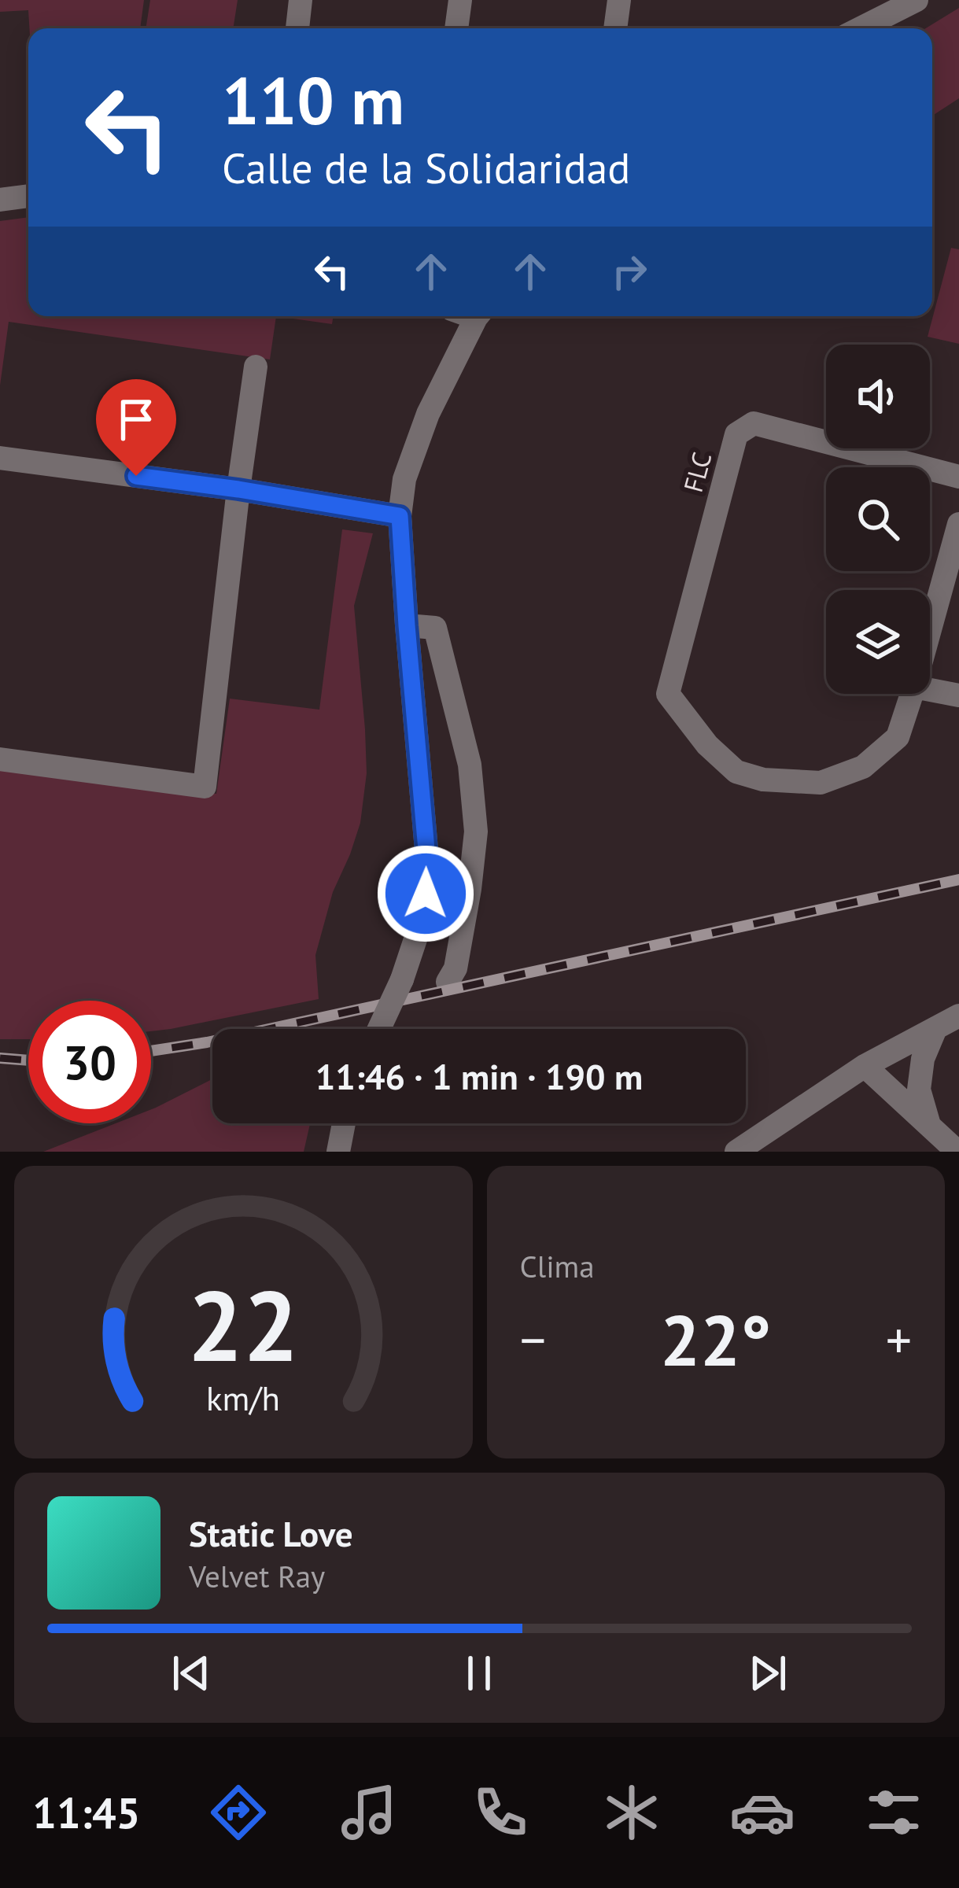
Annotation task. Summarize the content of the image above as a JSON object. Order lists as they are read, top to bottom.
{
  "streets": {
    "street": ["FLC"]
  },
  "page": {
    "turn": ["110 m", "Calle de la Solidaridad"],
    "limit": "30",
    "trip": "11:46 · 1 min · 190 m",
    "tile": "Clima",
    "heat": ["−", "22°", "+"],
    "song": ["Static Love", "Velvet Ray"],
    "tabs": "11:45",
    "gauge": ["22", "km/h"]
  }
}
